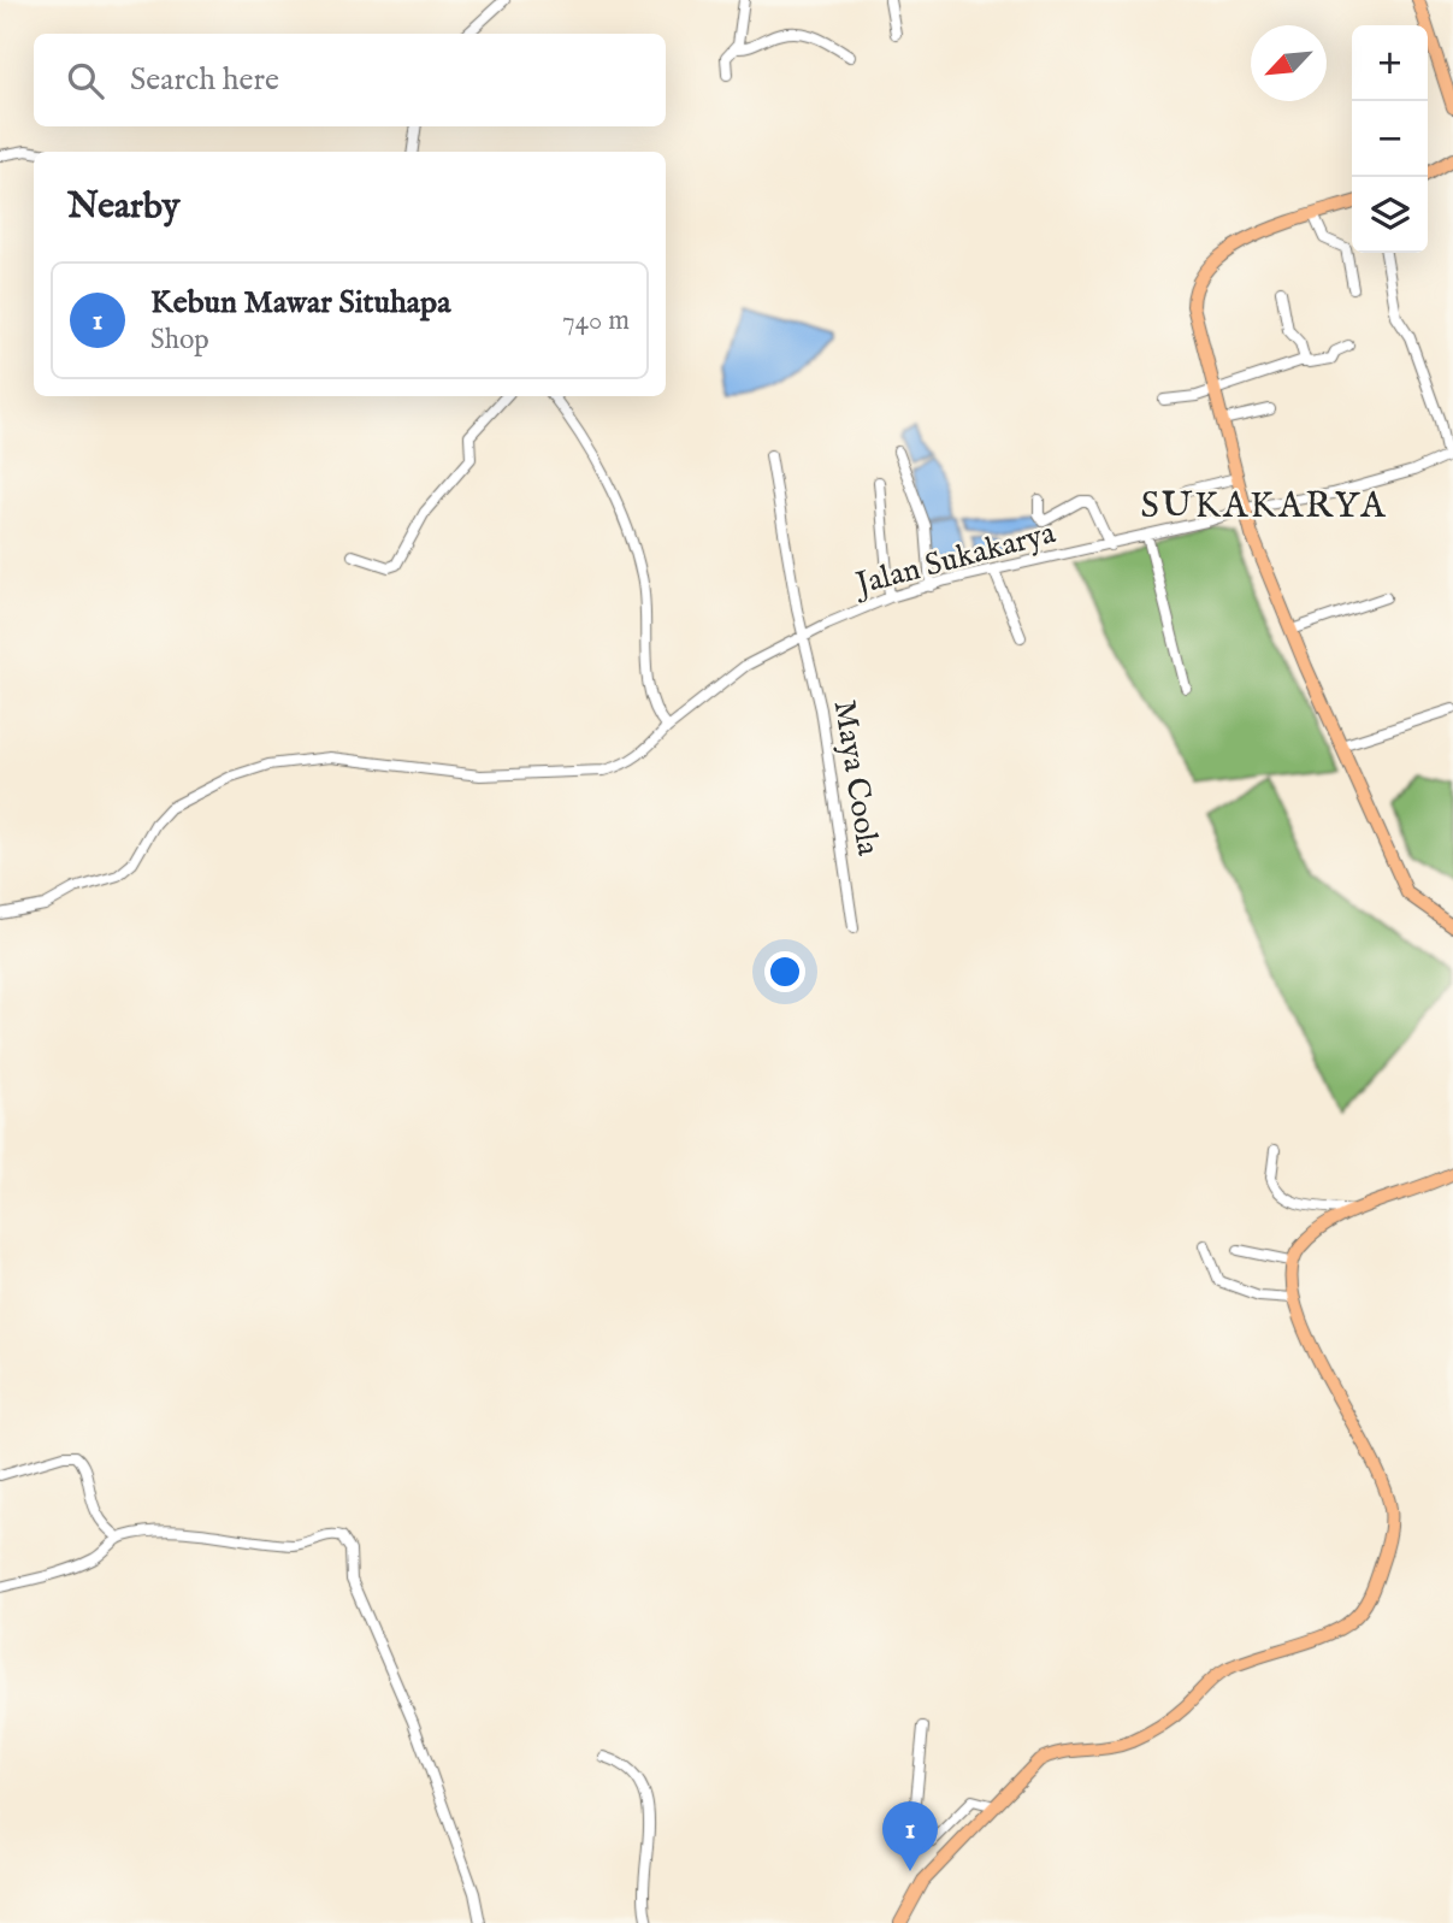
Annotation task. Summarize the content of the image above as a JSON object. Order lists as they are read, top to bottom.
{
  "streets": {
    "street": ["Jalan Sukakarya", "Maya Coola"]
  },
  "crossings": [
    ["Jalan Sukakarya", "Maya Coola"]
  ],
  "districts": ["SUKAKARYA"],
  "north": "bottom left",
  "page": {
    "map_buttons": ["+", "−"],
    "search": "Search here",
    "heading": "Nearby",
    "list": [
      {
        "mark": "1",
        "name": "Kebun Mawar Situhapa",
        "note": "Shop",
        "value": "740 m"
      }
    ],
    "pins": "1"
  }
}
